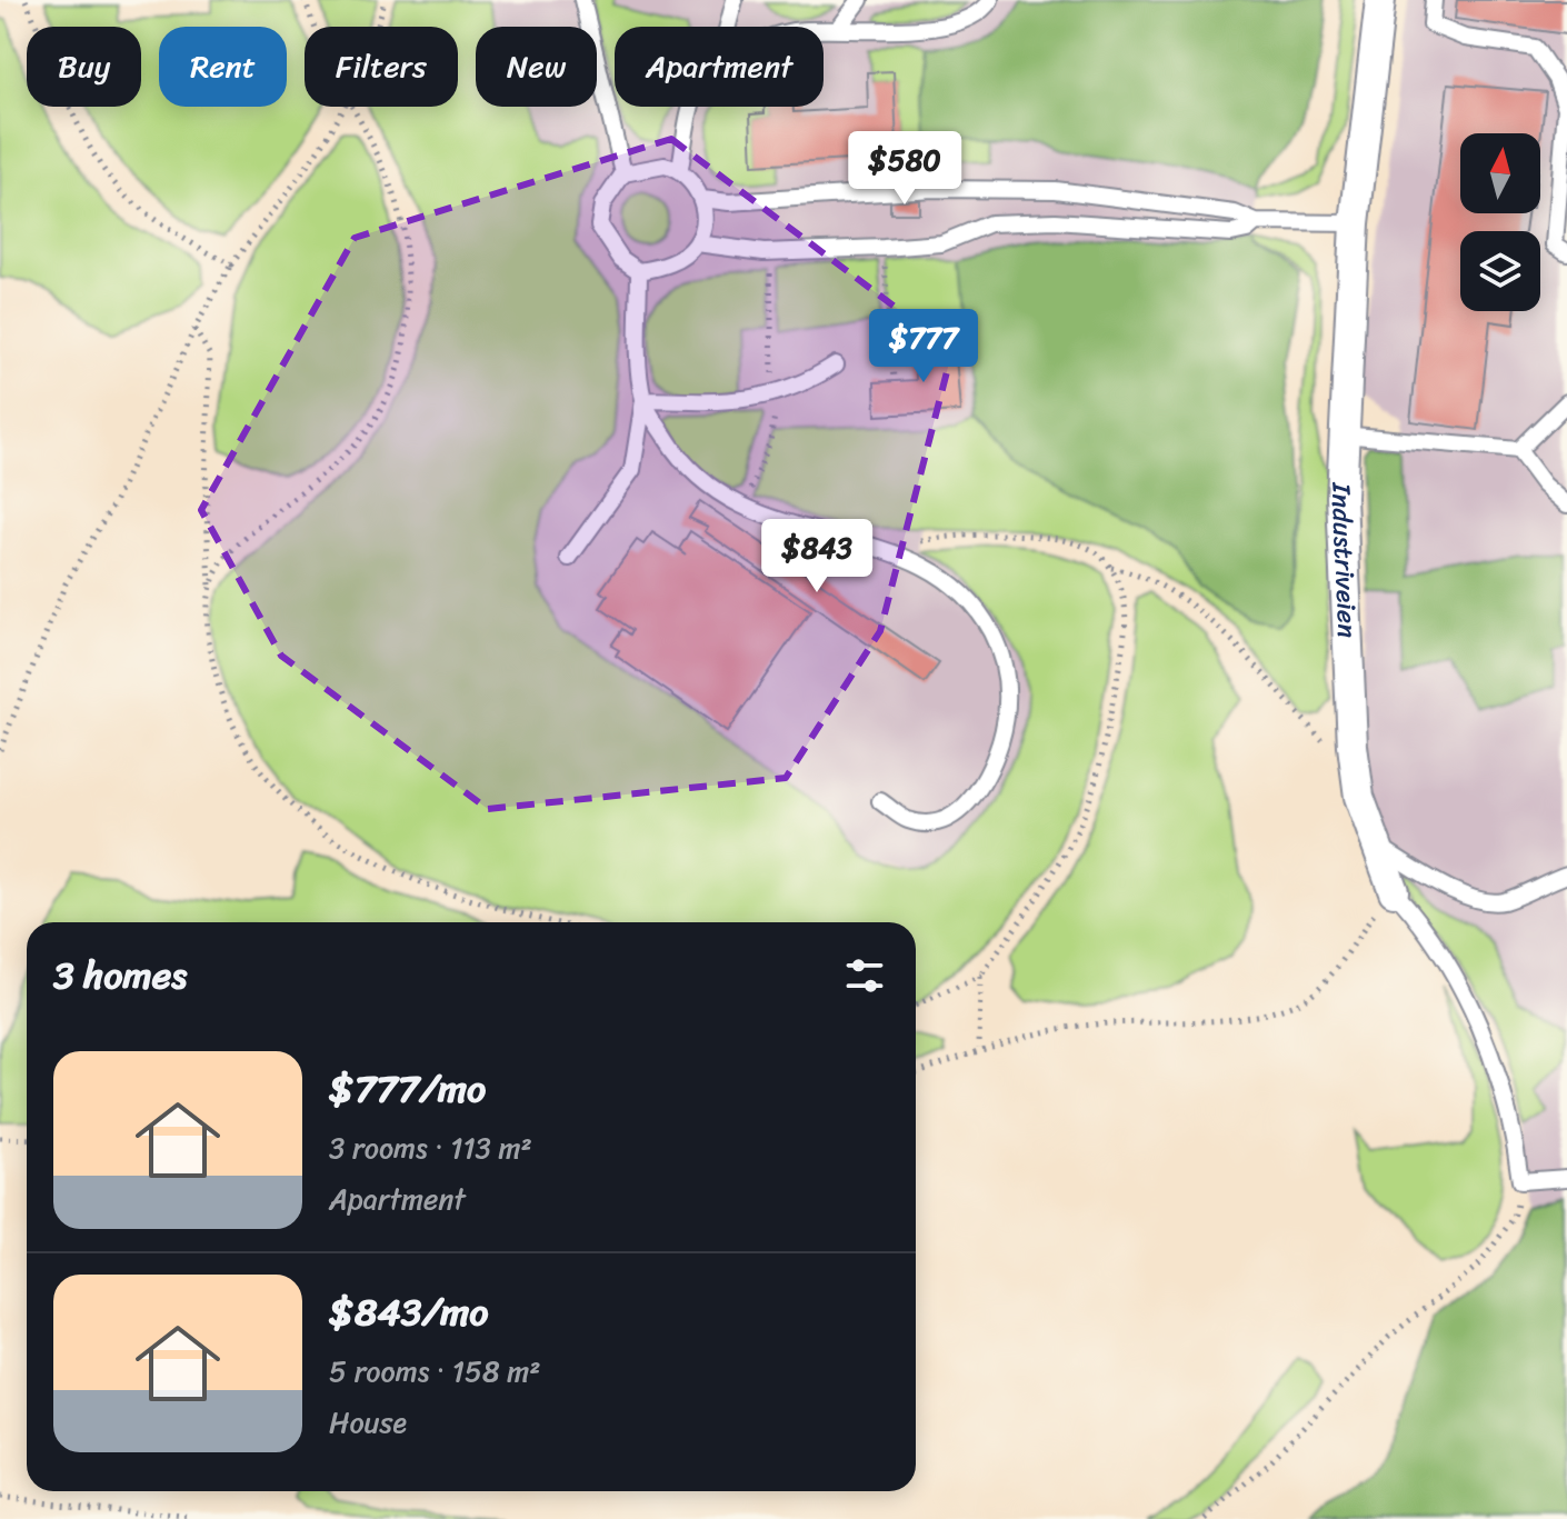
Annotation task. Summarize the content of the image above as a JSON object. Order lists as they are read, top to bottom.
{
  "streets": {
    "street": ["Industriveien"]
  },
  "north": "top",
  "page": {
    "chip": [
      "Buy",
      "Rent",
      "Filters",
      "New",
      "Apartment"
    ],
    "price": ["$580", "$777", "$843"],
    "heading": "3 homes",
    "list": [
      {
        "name": "$777/mo",
        "note": "3 rooms · 113 m² · Apartment"
      },
      {
        "name": "$843/mo",
        "note": "5 rooms · 158 m² · House"
      }
    ]
  }
}
